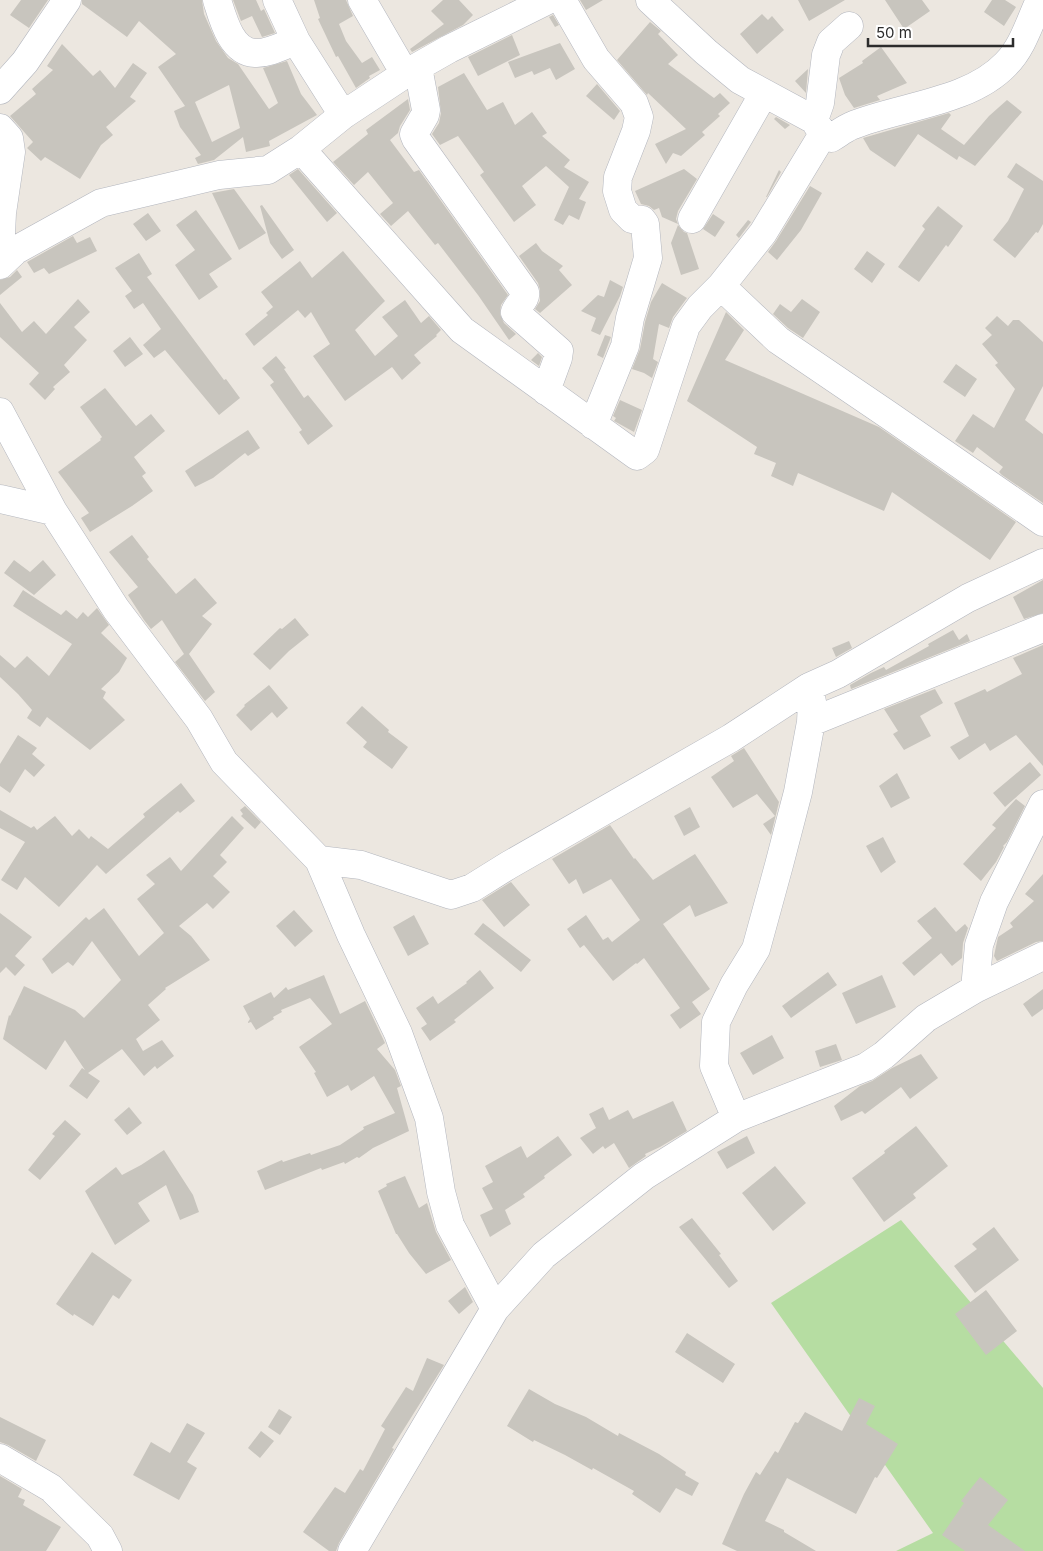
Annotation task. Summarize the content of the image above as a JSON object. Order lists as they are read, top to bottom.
{
  "scale_bar": "50 m"
}
